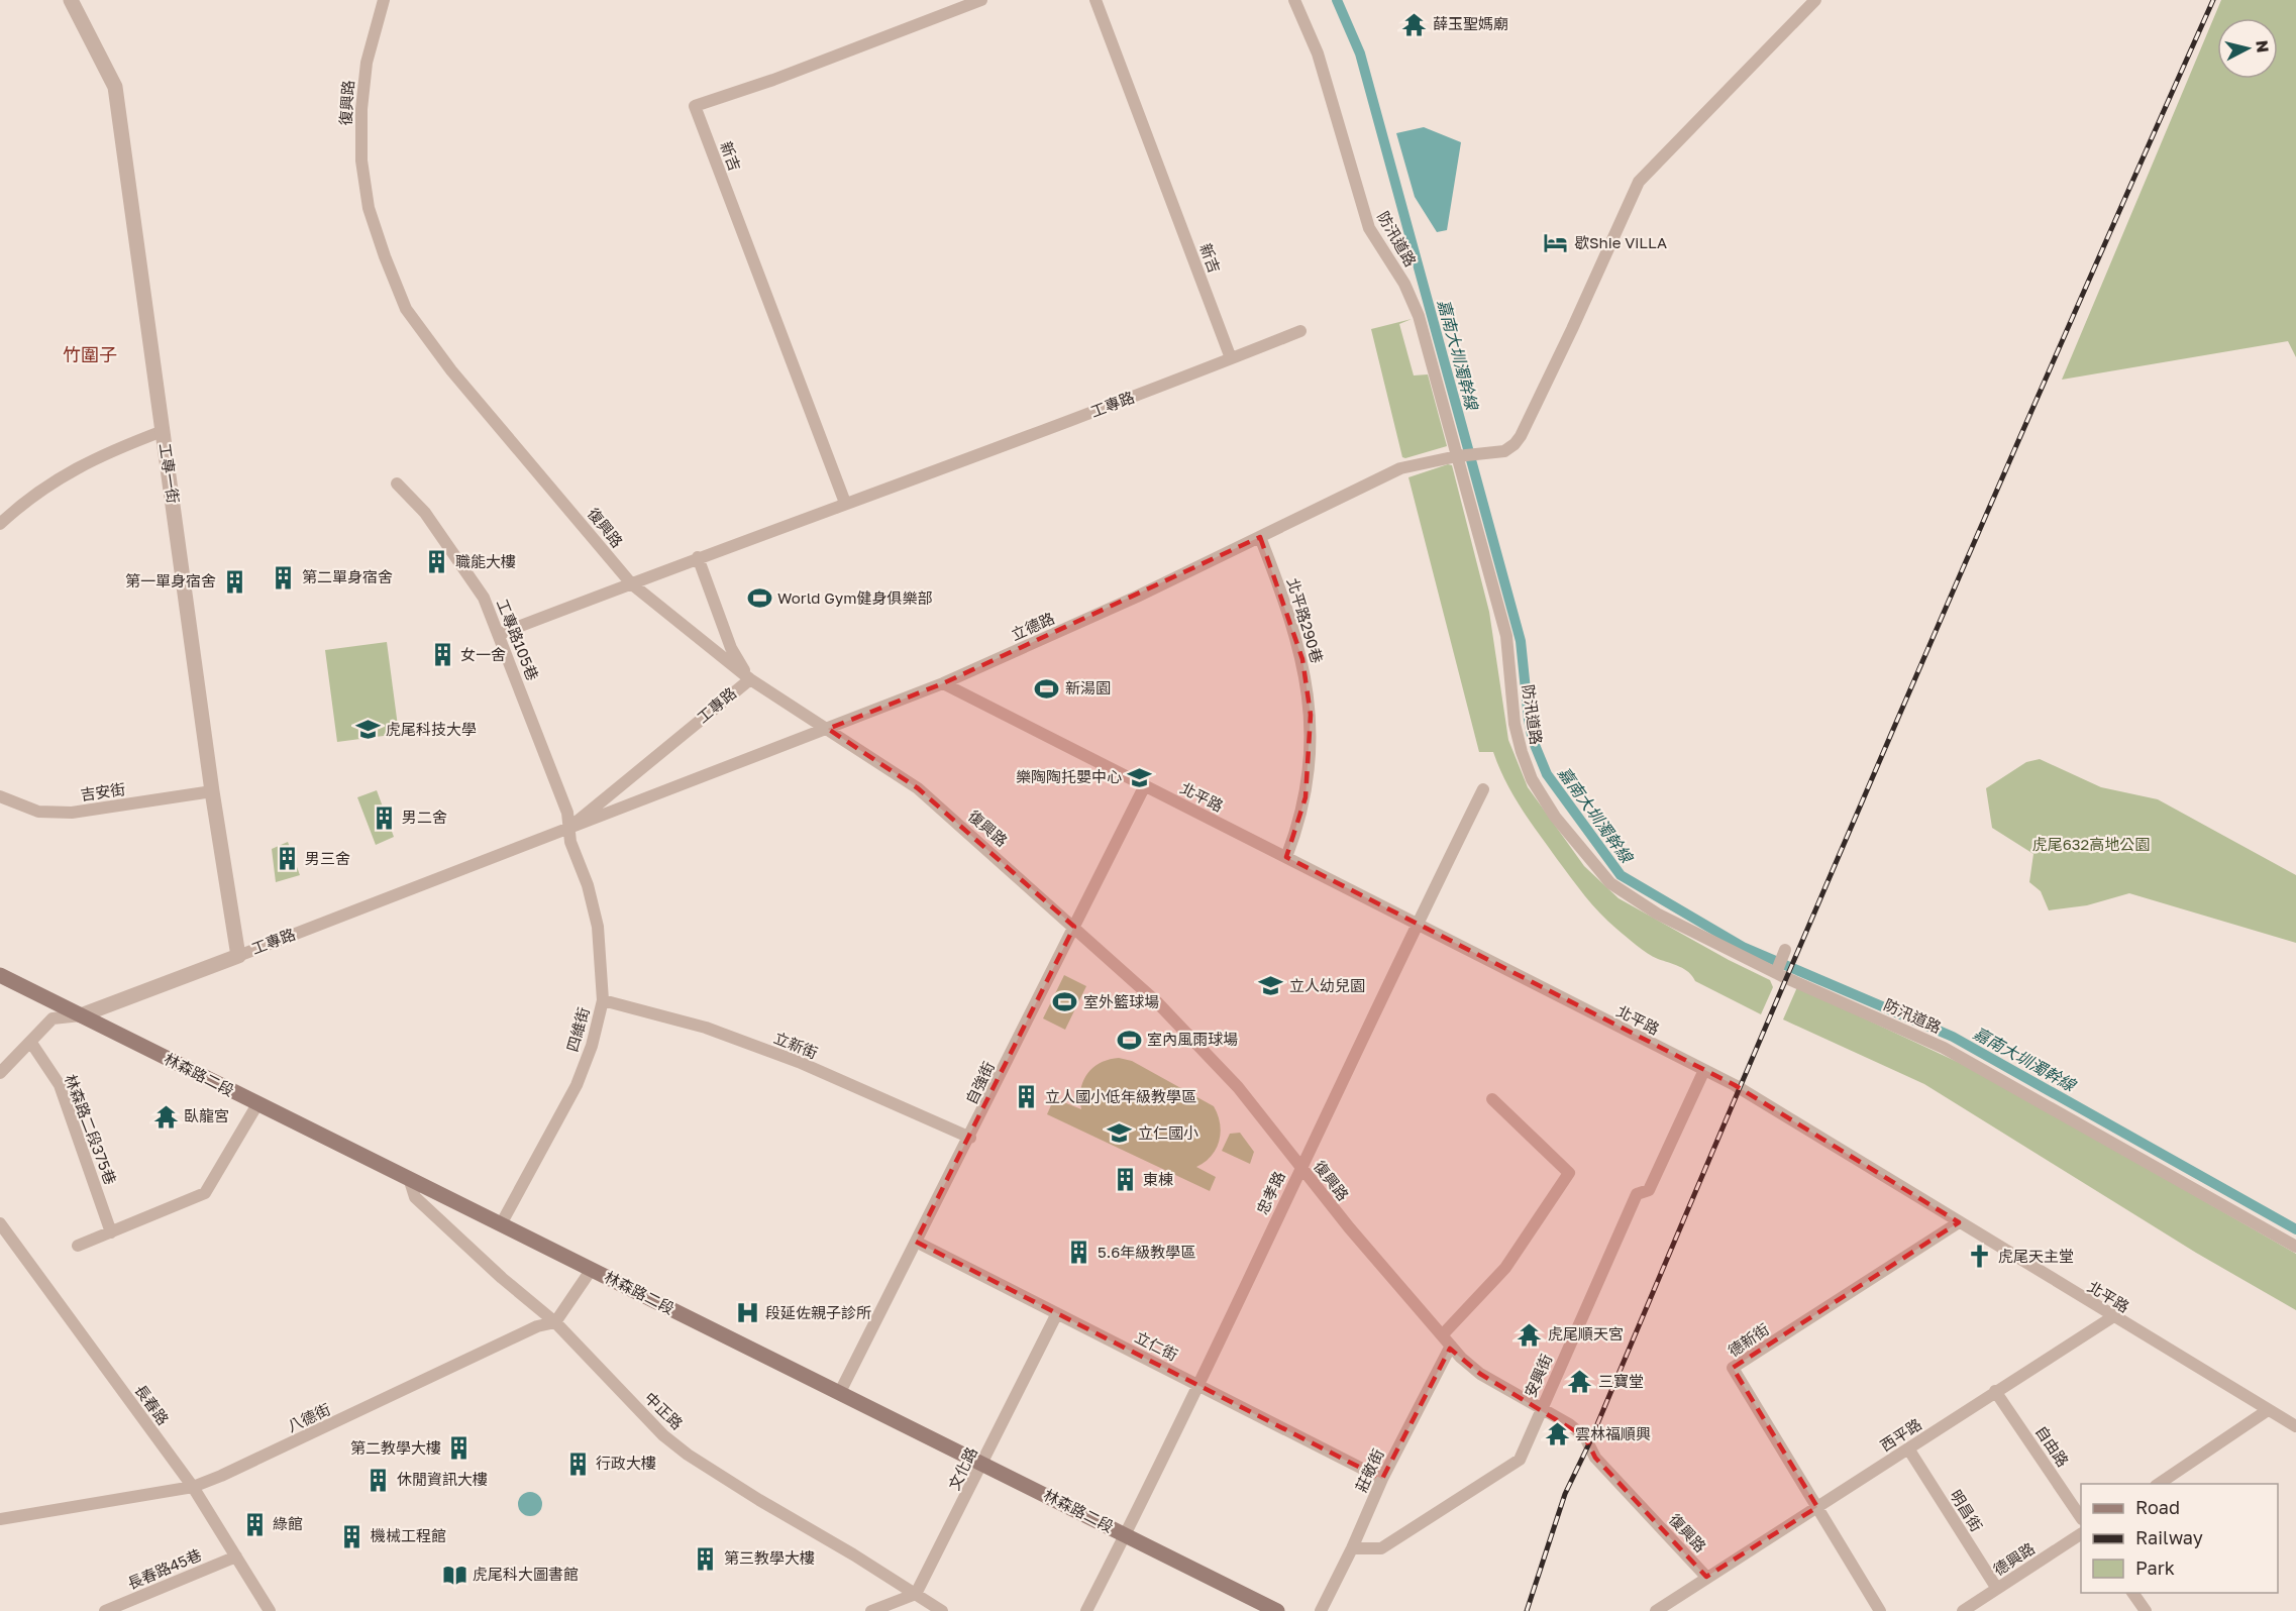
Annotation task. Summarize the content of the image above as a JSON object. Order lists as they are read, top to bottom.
{
  "streets": {
    "main road": ["林森路二段"],
    "street": [
      "復興路",
      "新吉",
      "防汛道路",
      "工專路",
      "工專一街",
      "北平路290巷",
      "立德路",
      "工專路105巷",
      "吉安街",
      "北平路",
      "四維街",
      "立新街",
      "自強街",
      "林森路二段375巷",
      "忠孝路",
      "德新街",
      "立仁街",
      "安興街",
      "長春路",
      "中正路",
      "八德街",
      "西平路",
      "自由路",
      "文化路",
      "莊敬街",
      "明昌街",
      "德興路",
      "長春路45巷"
    ]
  },
  "crossings": [
    ["復興路", "工專路"],
    ["復興路", "立德路"],
    ["復興路", "自強街"],
    ["復興路", "忠孝路"],
    ["復興路", "安興街"],
    ["復興路", "西平路"],
    ["復興路", "莊敬街"],
    ["新吉", "工專路"],
    ["防汛道路", "立德路"],
    ["工專路", "工專一街"],
    ["工專路", "立德路"],
    ["工專路", "工專路105巷"],
    ["工專路", "四維街"],
    ["工專路", "林森路二段"],
    ["工專路", "林森路二段375巷"],
    ["工專一街", "吉安街"],
    ["北平路290巷", "立德路"],
    ["北平路290巷", "北平路"],
    ["立德路", "工專路105巷"],
    ["立德路", "北平路"],
    ["立德路", "四維街"],
    ["工專路105巷", "四維街"],
    ["北平路", "自強街"],
    ["北平路", "忠孝路"],
    ["北平路", "德新街"],
    ["北平路", "安興街"],
    ["北平路", "西平路"],
    ["四維街", "立新街"],
    ["四維街", "林森路二段"],
    ["立新街", "自強街"],
    ["林森路二段", "自強街"],
    ["林森路二段", "忠孝路"],
    ["林森路二段", "中正路"],
    ["林森路二段", "文化路"],
    ["自強街", "立仁街"],
    ["忠孝路", "立仁街"],
    ["德新街", "西平路"],
    ["立仁街", "文化路"],
    ["立仁街", "莊敬街"],
    ["安興街", "莊敬街"],
    ["長春路", "八德街"],
    ["長春路", "長春路45巷"],
    ["中正路", "八德街"],
    ["中正路", "文化路"],
    ["西平路", "自由路"],
    ["西平路", "明昌街"],
    ["明昌街", "德興路"]
  ],
  "districts": ["竹圍子"],
  "water": ["嘉南大圳濁幹線"],
  "parks": ["虎尾632高地公園"],
  "places": {
    "temple": [
      "薛玉聖媽廟",
      "臥龍宮",
      "虎尾順天宮",
      "三寶堂",
      "雲林福順興"
    ],
    "hotel": ["歇Shie ViLLA"],
    "building": [
      "職能大樓",
      "第二單身宿舍",
      "第一單身宿舍",
      "女一舍",
      "男二舍",
      "男三舍",
      "立人國小低年級教學區",
      "東棟",
      "5.6年級教學區",
      "第二教學大樓",
      "行政大樓",
      "休閒資訊大樓",
      "綠館",
      "機械工程館",
      "第三教學大樓"
    ],
    "sports": [
      "World Gym健身俱樂部",
      "新湯園",
      "室外籃球場",
      "室內風雨球場"
    ],
    "school or university": [
      "虎尾科技大學",
      "樂陶陶托嬰中心",
      "立人幼兒園",
      "立仁國小"
    ],
    "church": ["虎尾天主堂"],
    "hospital": ["段延佐親子診所"],
    "library": ["虎尾科大圖書館"]
  },
  "legend": ["Road", "Railway", "Park"],
  "north": "right"
}
